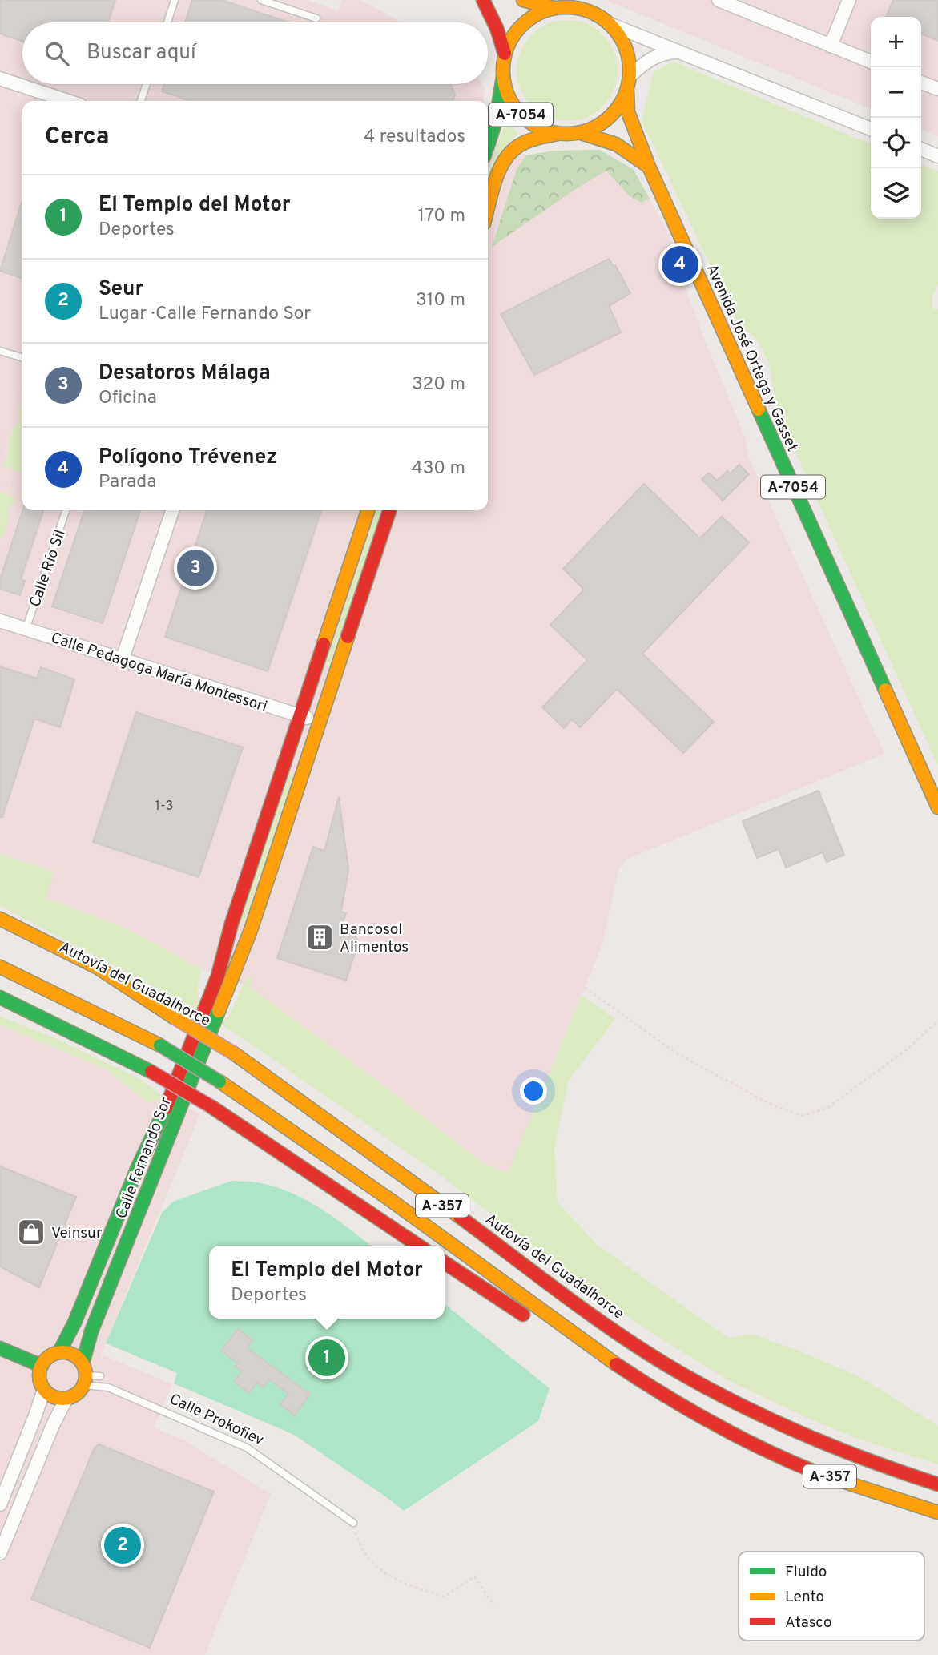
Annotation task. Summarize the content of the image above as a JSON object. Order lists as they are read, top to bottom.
{
  "streets": {
    "main road": [
      "A-7054",
      "Avenida José Ortega y Gasset",
      "Autovía del Guadalhorce",
      "Calle Fernando Sor",
      "A-357"
    ],
    "street": ["Calle Pedagoga María Montessori"],
    "lane": ["Calle Río Sil", "Calle Prokofiev"]
  },
  "crossings": [
    ["A-7054", "Avenida José Ortega y Gasset"],
    ["Calle Río Sil", "Calle Pedagoga María Montessori"],
    ["Calle Fernando Sor", "Calle Prokofiev"]
  ],
  "places": {
    "building": ["Bancosol Alimentos"],
    "shop": ["Veinsur"]
  },
  "house_numbers": ["1-3"],
  "legend": ["Fluido", "Lento", "Atasco"],
  "page": {
    "map_buttons": ["+", "−"],
    "search": "Buscar aquí",
    "heading": ["Cerca", "4 resultados"],
    "list": [
      {
        "mark": "1",
        "name": "El Templo del Motor",
        "note": "Deportes",
        "value": "170 m"
      },
      {
        "mark": "2",
        "name": "Seur",
        "note": "Lugar · Calle Fernando Sor",
        "value": "310 m"
      },
      {
        "mark": "3",
        "name": "Desatoros Málaga",
        "note": "Oficina",
        "value": "320 m"
      },
      {
        "mark": "4",
        "name": "Polígono Trévenez",
        "note": "Parada",
        "value": "430 m"
      }
    ],
    "pins": [
      "4",
      "3",
      "1",
      "2"
    ],
    "popup": ["El Templo del Motor", "Deportes"]
  }
}
